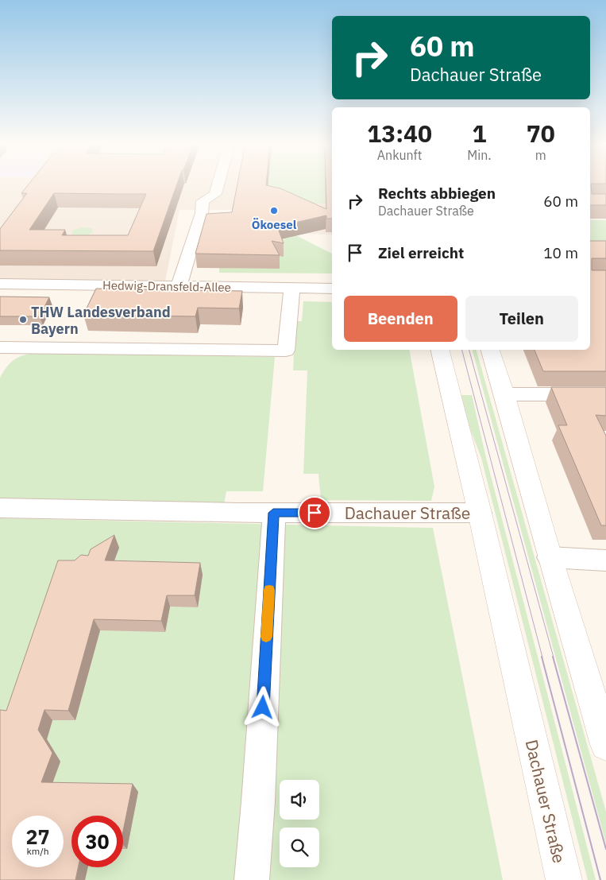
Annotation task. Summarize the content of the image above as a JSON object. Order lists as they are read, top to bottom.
{
  "streets": {
    "main road": ["Dachauer Straße"],
    "street": ["Hedwig-Dransfeld-Allee"]
  },
  "places": ["Ökoesel", "THW Landesverband Bayern"],
  "page": {
    "turn": ["60 m", "Dachauer Straße"],
    "eta": [
      "13:40",
      "Ankunft",
      "1",
      "Min.",
      "70",
      "m"
    ],
    "list": [
      {
        "name": "Rechts abbiegen",
        "note": "Dachauer Straße",
        "value": "60 m"
      },
      {
        "name": "Ziel erreicht",
        "value": "10 m"
      }
    ],
    "buttons": ["Beenden", "Teilen"],
    "speed": "27 km/h",
    "limit": "30"
  }
}
